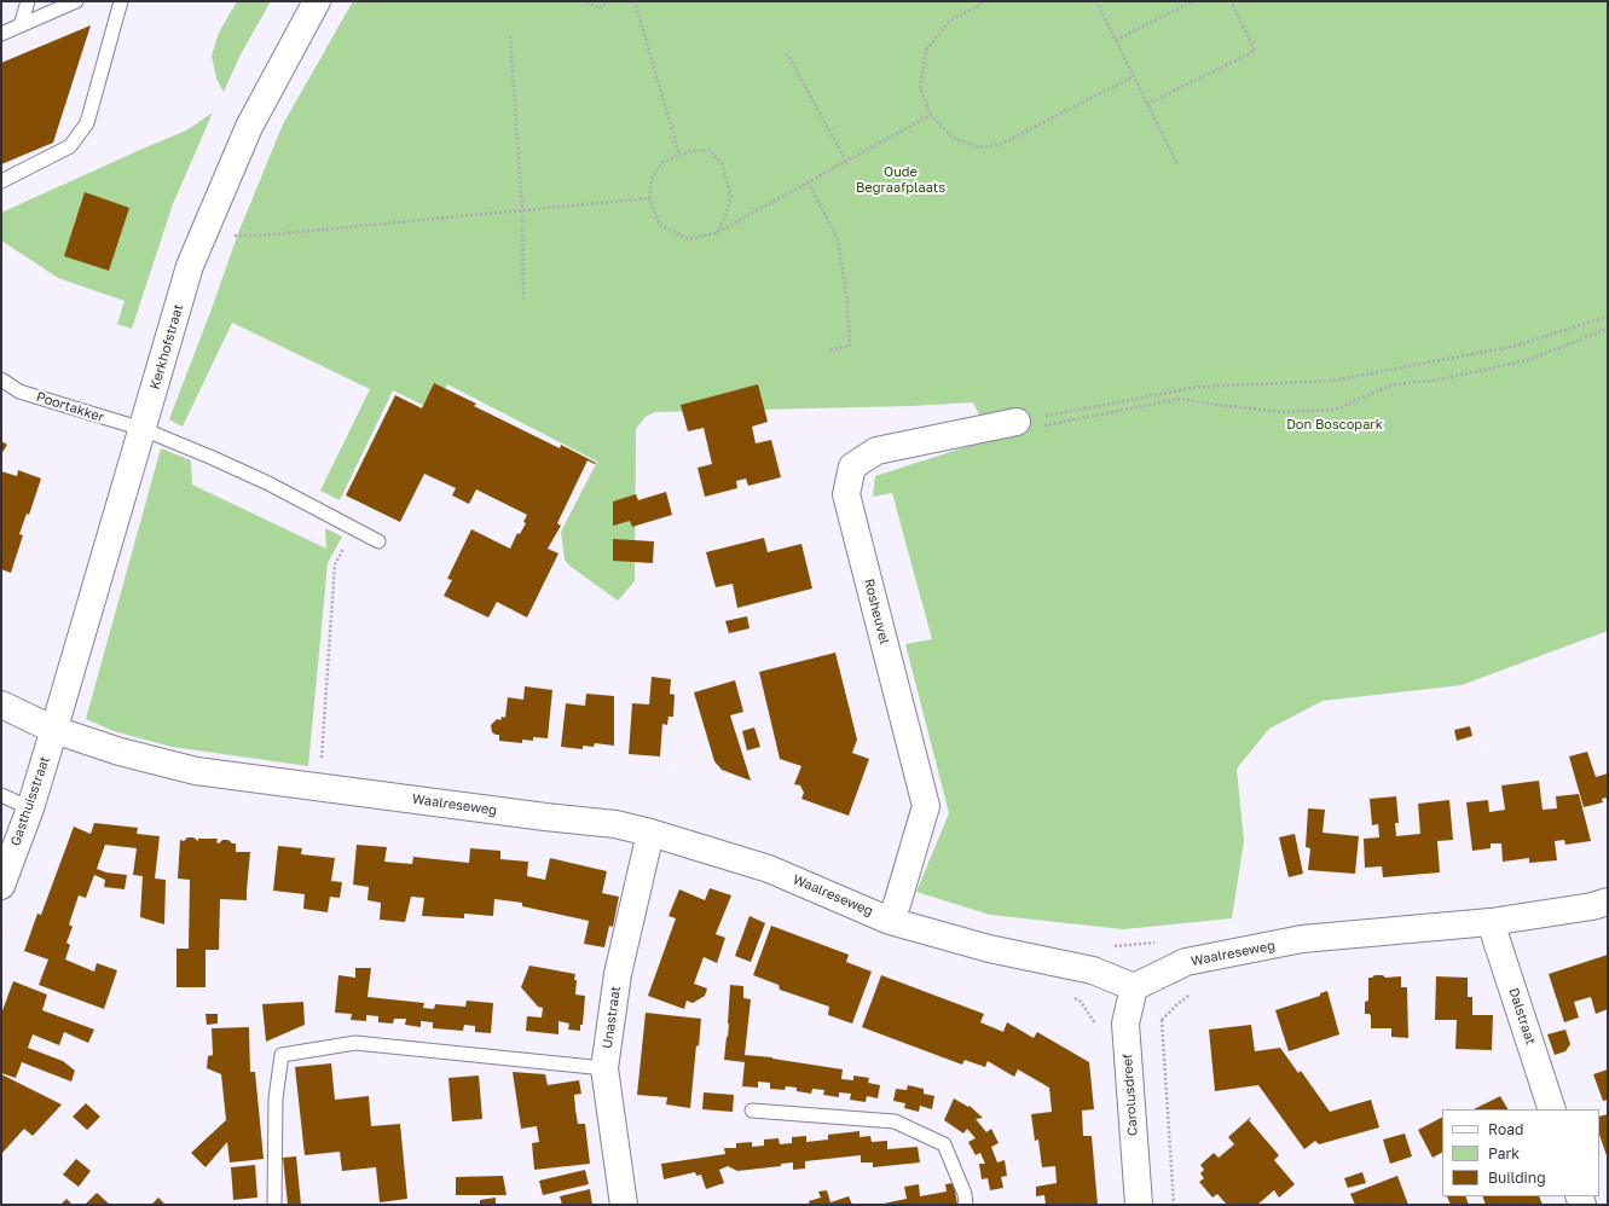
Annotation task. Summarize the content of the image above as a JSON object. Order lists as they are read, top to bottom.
{
  "streets": {
    "street": [
      "Kerkhofstraat",
      "Rosheuvel",
      "Gasthuisstraat",
      "Waalreseweg",
      "Dalstraat",
      "Unastraat",
      "Carolusdreef"
    ],
    "lane": ["Poortakker"]
  },
  "crossings": [
    ["Kerkhofstraat", "Poortakker"],
    ["Kerkhofstraat", "Gasthuisstraat"],
    ["Kerkhofstraat", "Waalreseweg"],
    ["Rosheuvel", "Waalreseweg"],
    ["Gasthuisstraat", "Waalreseweg"],
    ["Waalreseweg", "Dalstraat"],
    ["Waalreseweg", "Unastraat"],
    ["Waalreseweg", "Carolusdreef"]
  ],
  "parks": ["Oude Begraafplaats", "Don Boscopark"],
  "legend": ["Road", "Park", "Building"]
}
